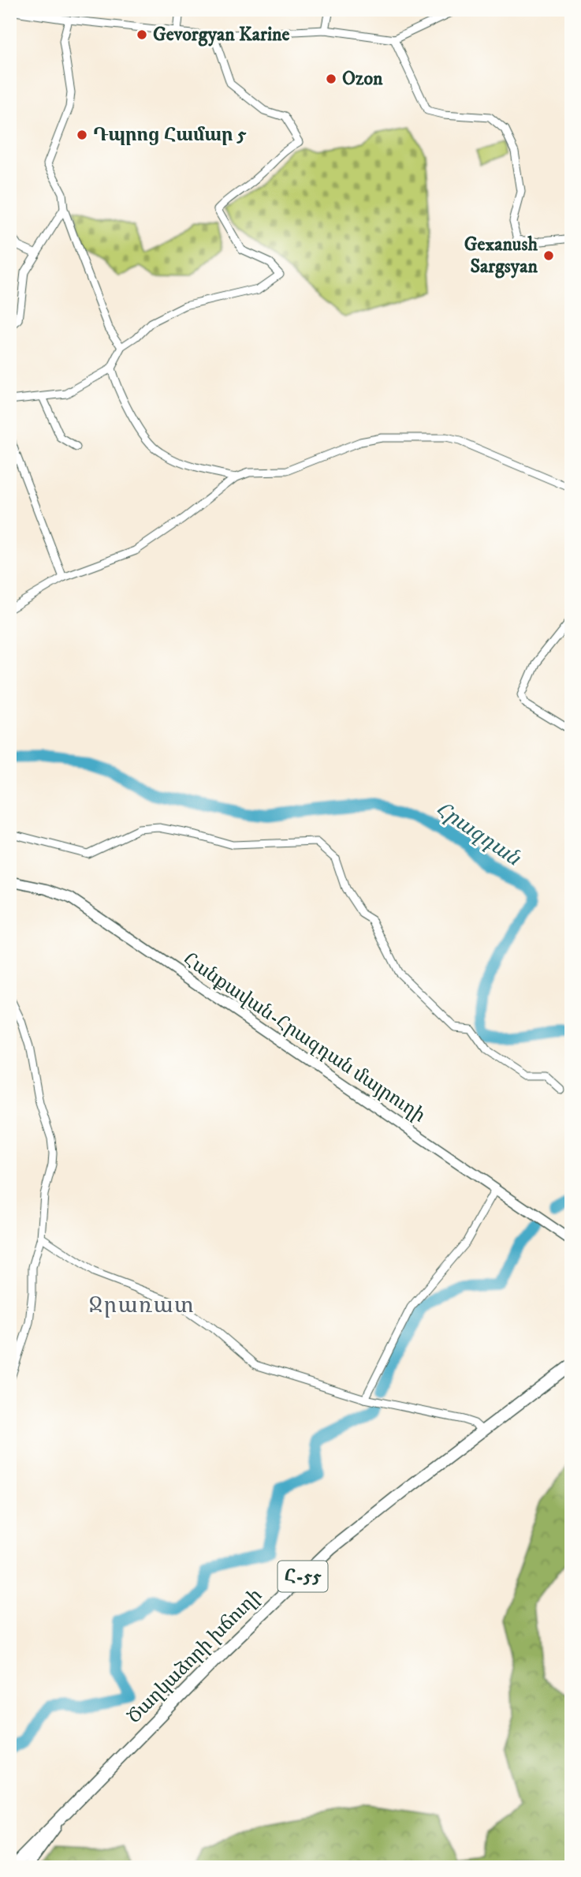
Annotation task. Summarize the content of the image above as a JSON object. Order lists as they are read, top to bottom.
{
  "streets": {
    "main road": ["Հանքավան-Հրազդան մայրուղի", "Հ-55", "Ծաղկաձորի խճուղի"]
  },
  "crossings": [
    ["Հ-55", "Ծաղկաձորի խճուղի"]
  ],
  "districts": ["Ջրառատ"],
  "water": ["Հրազդան"],
  "places": [
    "Gevorgyan Karine",
    "Ozon",
    "Դպրոց Համար 5",
    "Gexanush Sargsyan"
  ]
}
